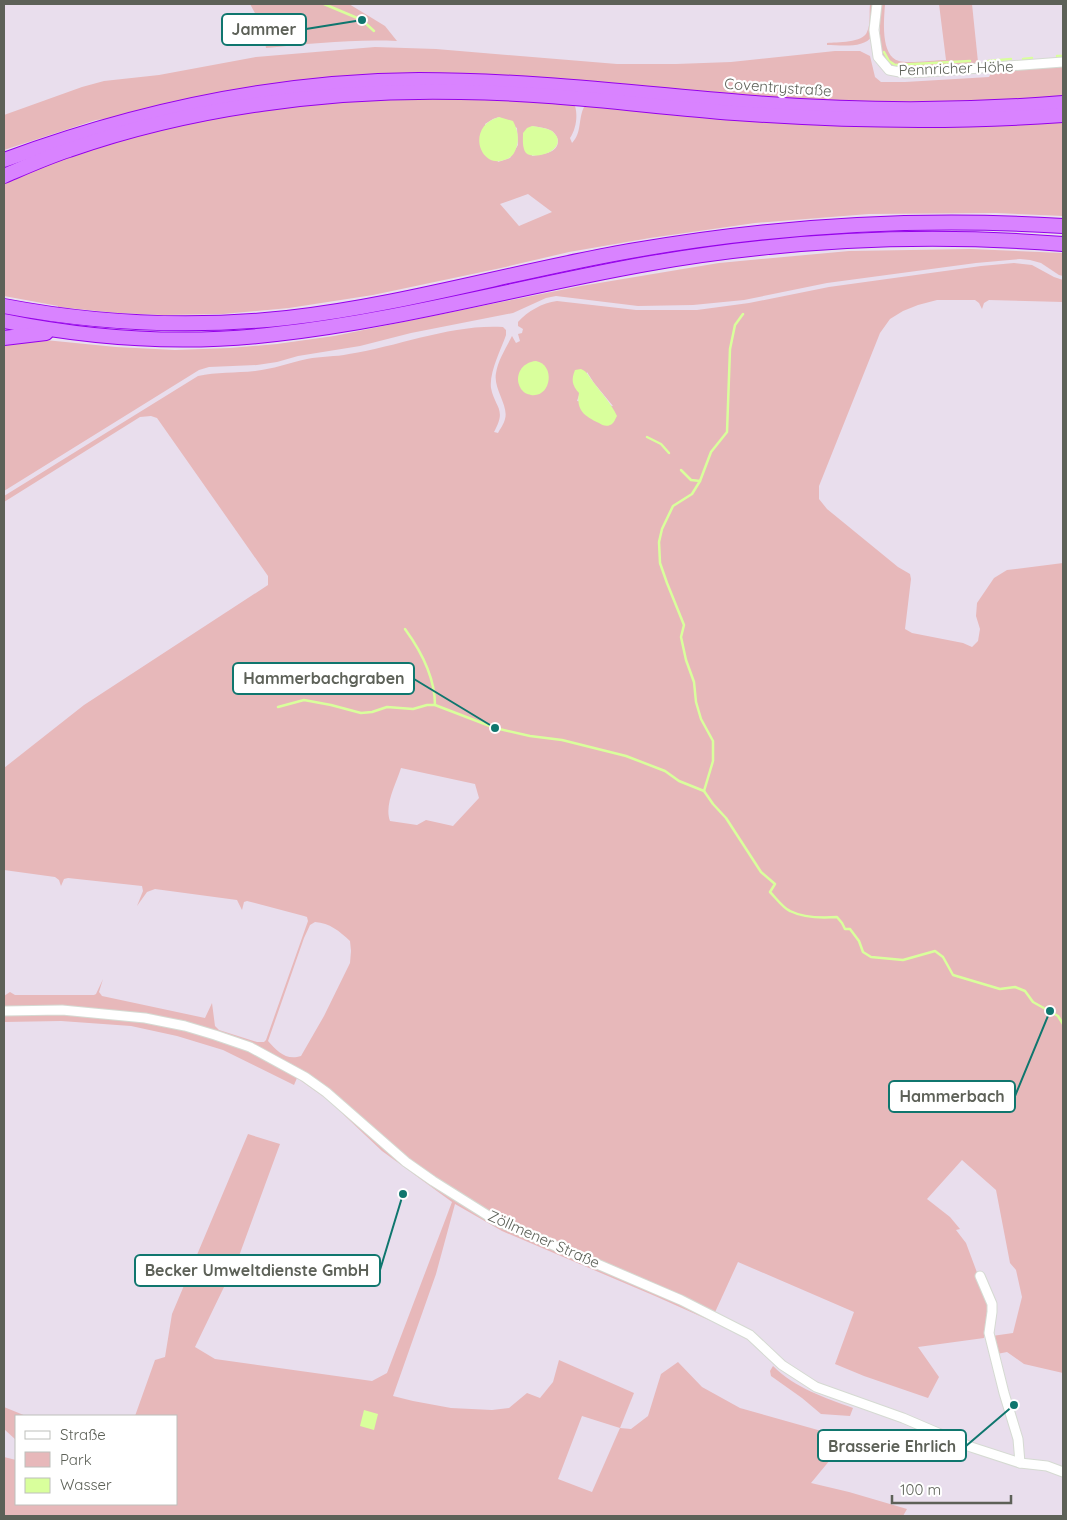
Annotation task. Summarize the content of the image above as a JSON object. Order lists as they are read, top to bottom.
{
  "streets": {
    "highway": ["Coventrystraße"],
    "street": ["Pennricher Höhe", "Zöllmener Straße"]
  },
  "places": [
    "Jammer",
    "Hammerbachgraben",
    "Hammerbach",
    "Becker Umweltdienste GmbH",
    "Brasserie Ehrlich"
  ],
  "legend": ["Straße", "Park", "Wasser"],
  "scale_bar": "100 m"
}
